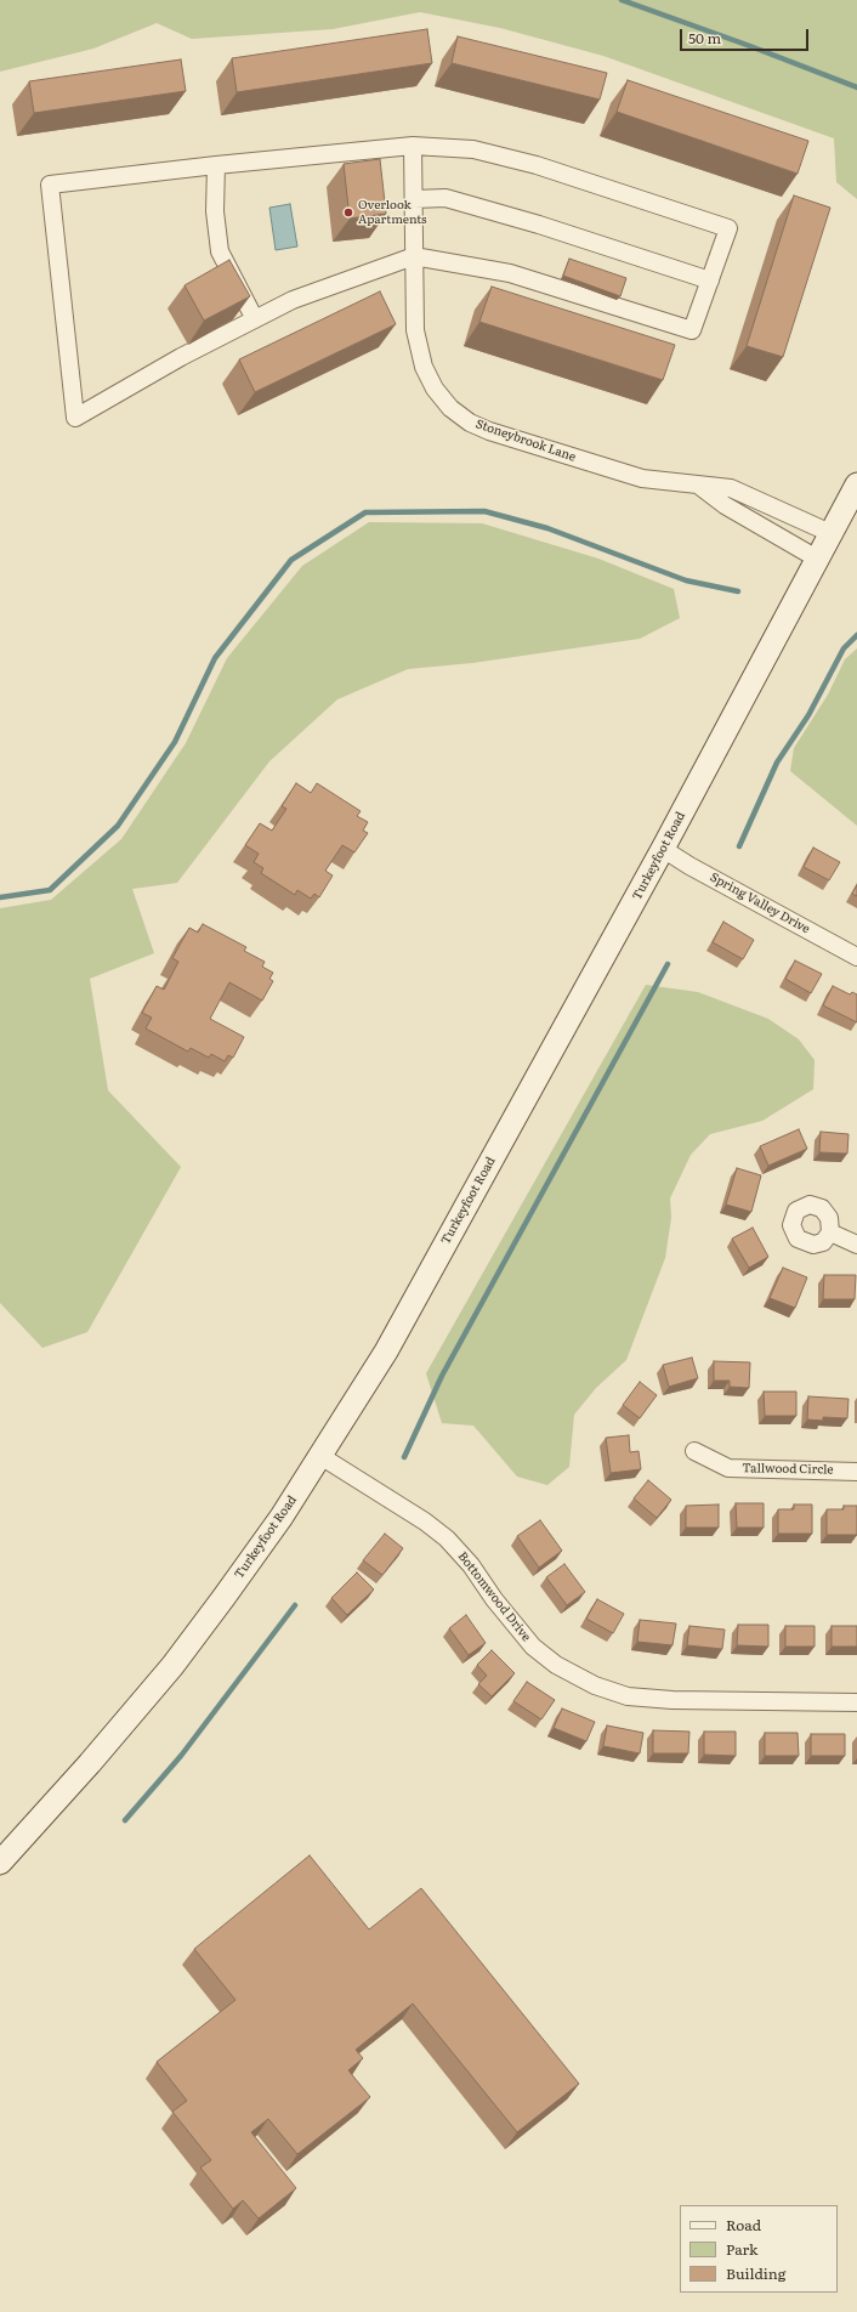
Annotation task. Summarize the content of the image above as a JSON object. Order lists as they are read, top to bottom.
{
  "streets": {
    "main road": ["Turkeyfoot Road"],
    "street": [
      "Stoneybrook Lane",
      "Spring Valley Drive",
      "Tallwood Circle",
      "Bottomwood Drive"
    ]
  },
  "crossings": [
    ["Stoneybrook Lane", "Turkeyfoot Road"],
    ["Turkeyfoot Road", "Spring Valley Drive"],
    ["Turkeyfoot Road", "Bottomwood Drive"]
  ],
  "places": ["Overlook Apartments"],
  "legend": ["Road", "Park", "Building"],
  "scale_bar": "50 m"
}
